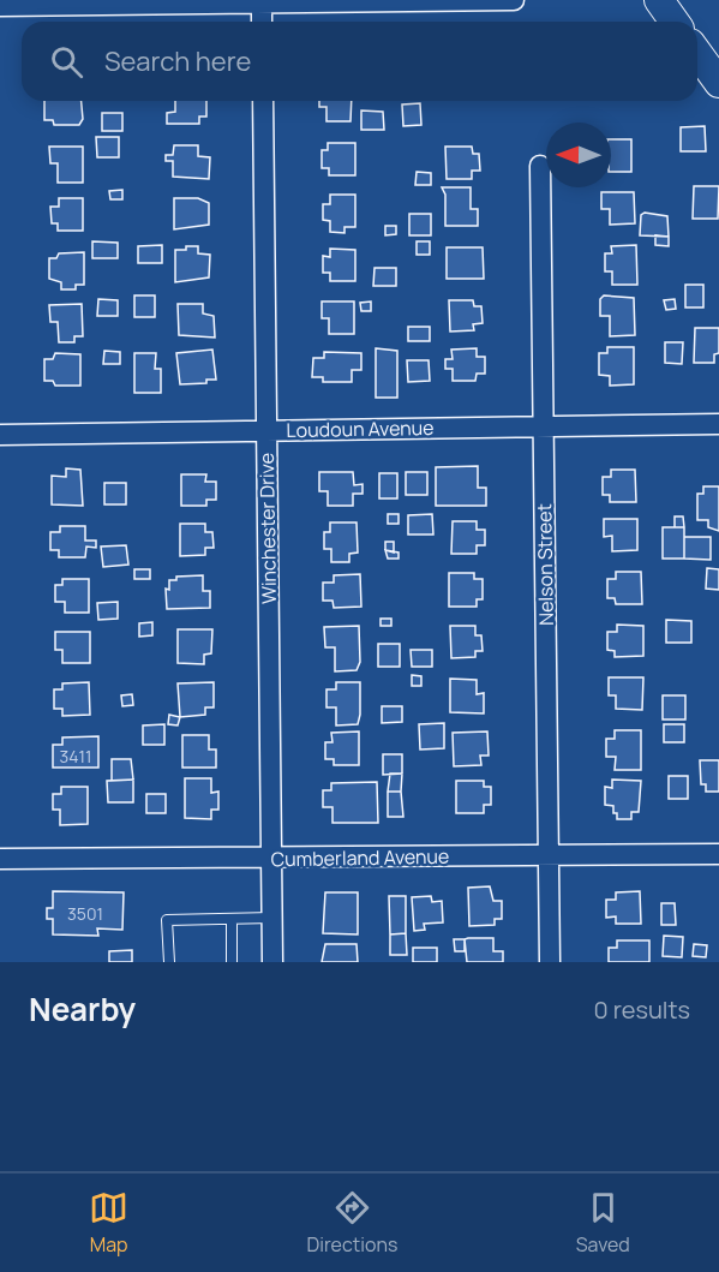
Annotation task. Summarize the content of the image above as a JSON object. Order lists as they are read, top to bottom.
{
  "streets": {
    "street": [
      "Loudoun Avenue",
      "Winchester Drive",
      "Nelson Street",
      "Cumberland Avenue"
    ]
  },
  "crossings": [
    ["Loudoun Avenue", "Winchester Drive"],
    ["Loudoun Avenue", "Nelson Street"],
    ["Winchester Drive", "Cumberland Avenue"],
    ["Nelson Street", "Cumberland Avenue"]
  ],
  "house_numbers": ["3411", "3501"],
  "north": "left",
  "page": {
    "search": "Search here",
    "heading": ["Nearby", "0 results"],
    "nav": ["Map", "Directions", "Saved"]
  }
}
